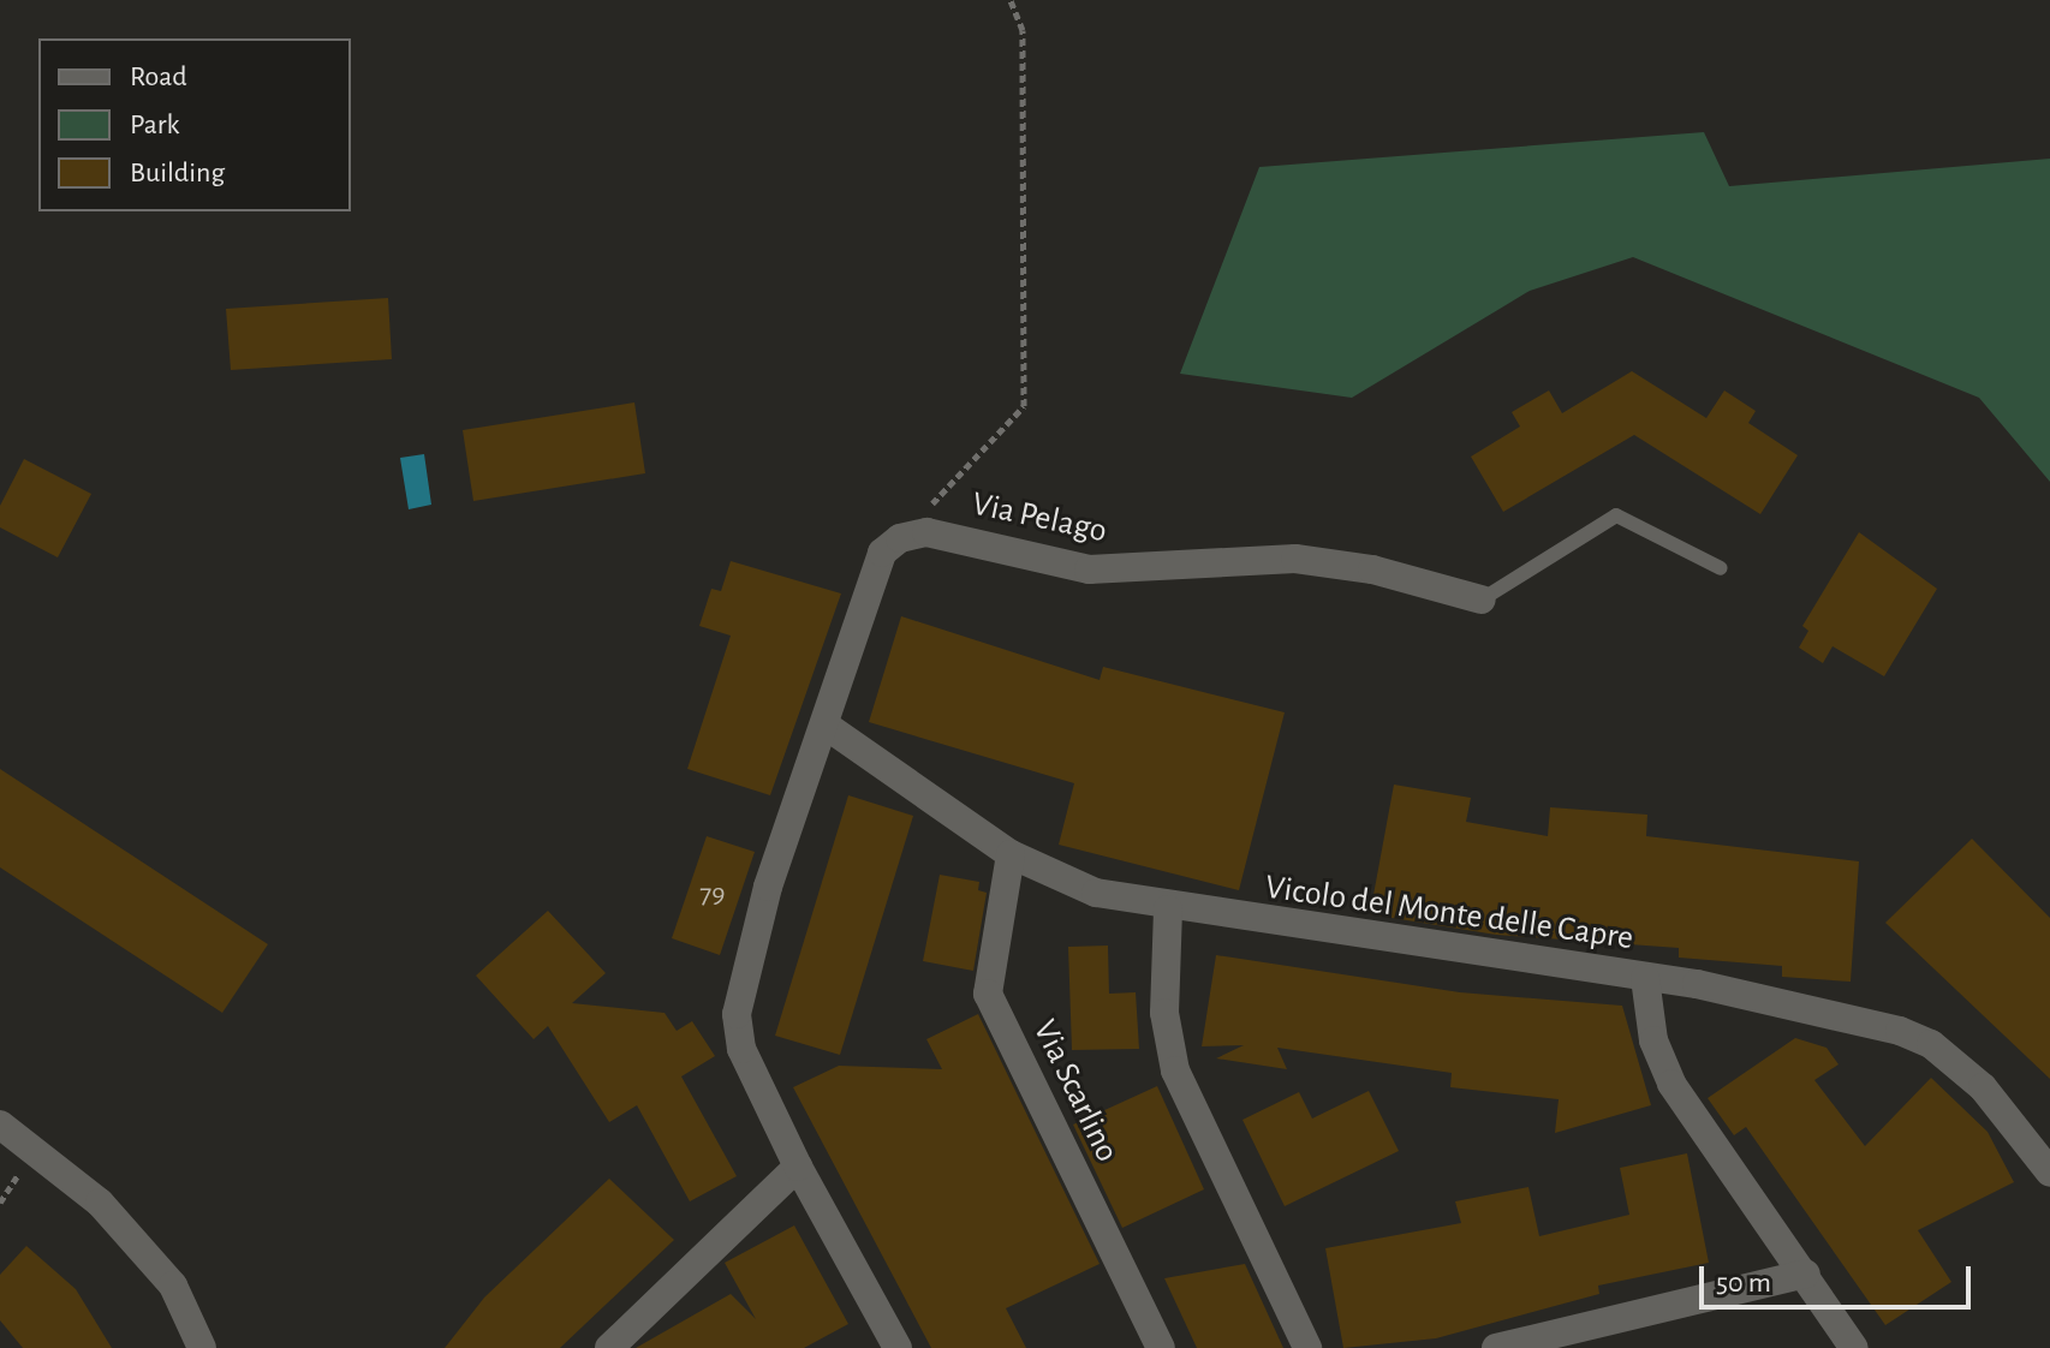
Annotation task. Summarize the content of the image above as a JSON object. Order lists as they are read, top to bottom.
{
  "streets": {
    "street": ["Via Pelago", "Vicolo del Monte delle Capre", "Via Scarlino"]
  },
  "crossings": [
    ["Vicolo del Monte delle Capre", "Via Scarlino"]
  ],
  "house_numbers": ["79"],
  "legend": ["Road", "Park", "Building"],
  "scale_bar": "50 m"
}
